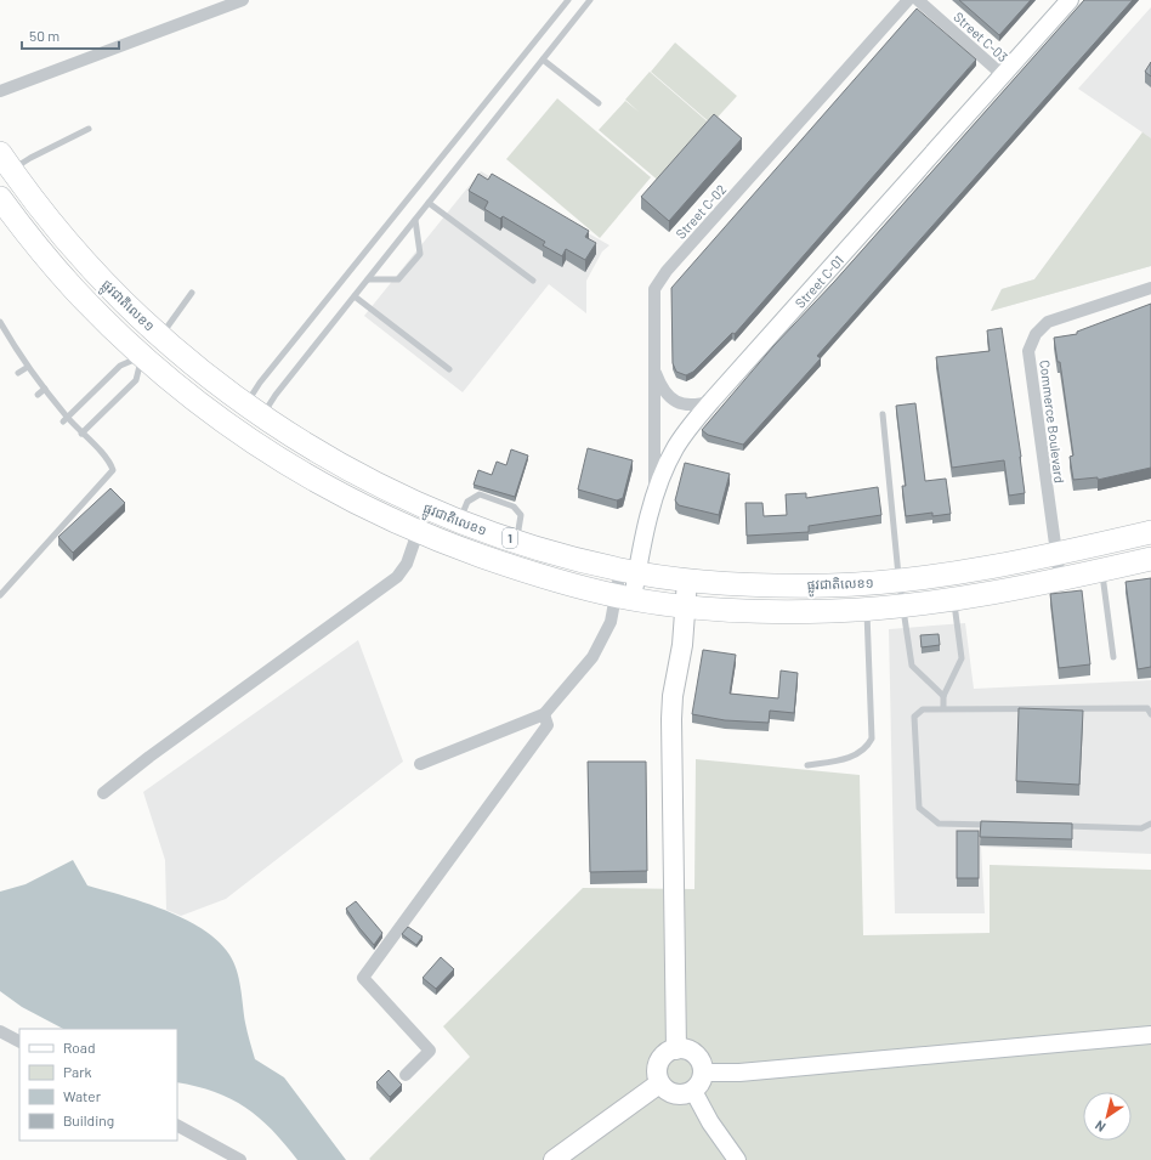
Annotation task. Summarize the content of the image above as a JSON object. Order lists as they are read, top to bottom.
{
  "streets": {
    "highway": ["ផ្លូវជាតិលេខ១", "1"],
    "street": [
      "Street C-03",
      "Street C-02",
      "Street C-01",
      "Commerce Boulevard"
    ]
  },
  "crossings": [
    ["Street C-03", "Street C-01"],
    ["Street C-02", "Street C-01"],
    ["Street C-01", "ផ្លូវជាតិលេខ១"],
    ["ផ្លូវជាតិលេខ១", "Commerce Boulevard"]
  ],
  "legend": [
    "Road",
    "Park",
    "Water",
    "Building"
  ],
  "scale_bar": "50 m",
  "north": "bottom left"
}
